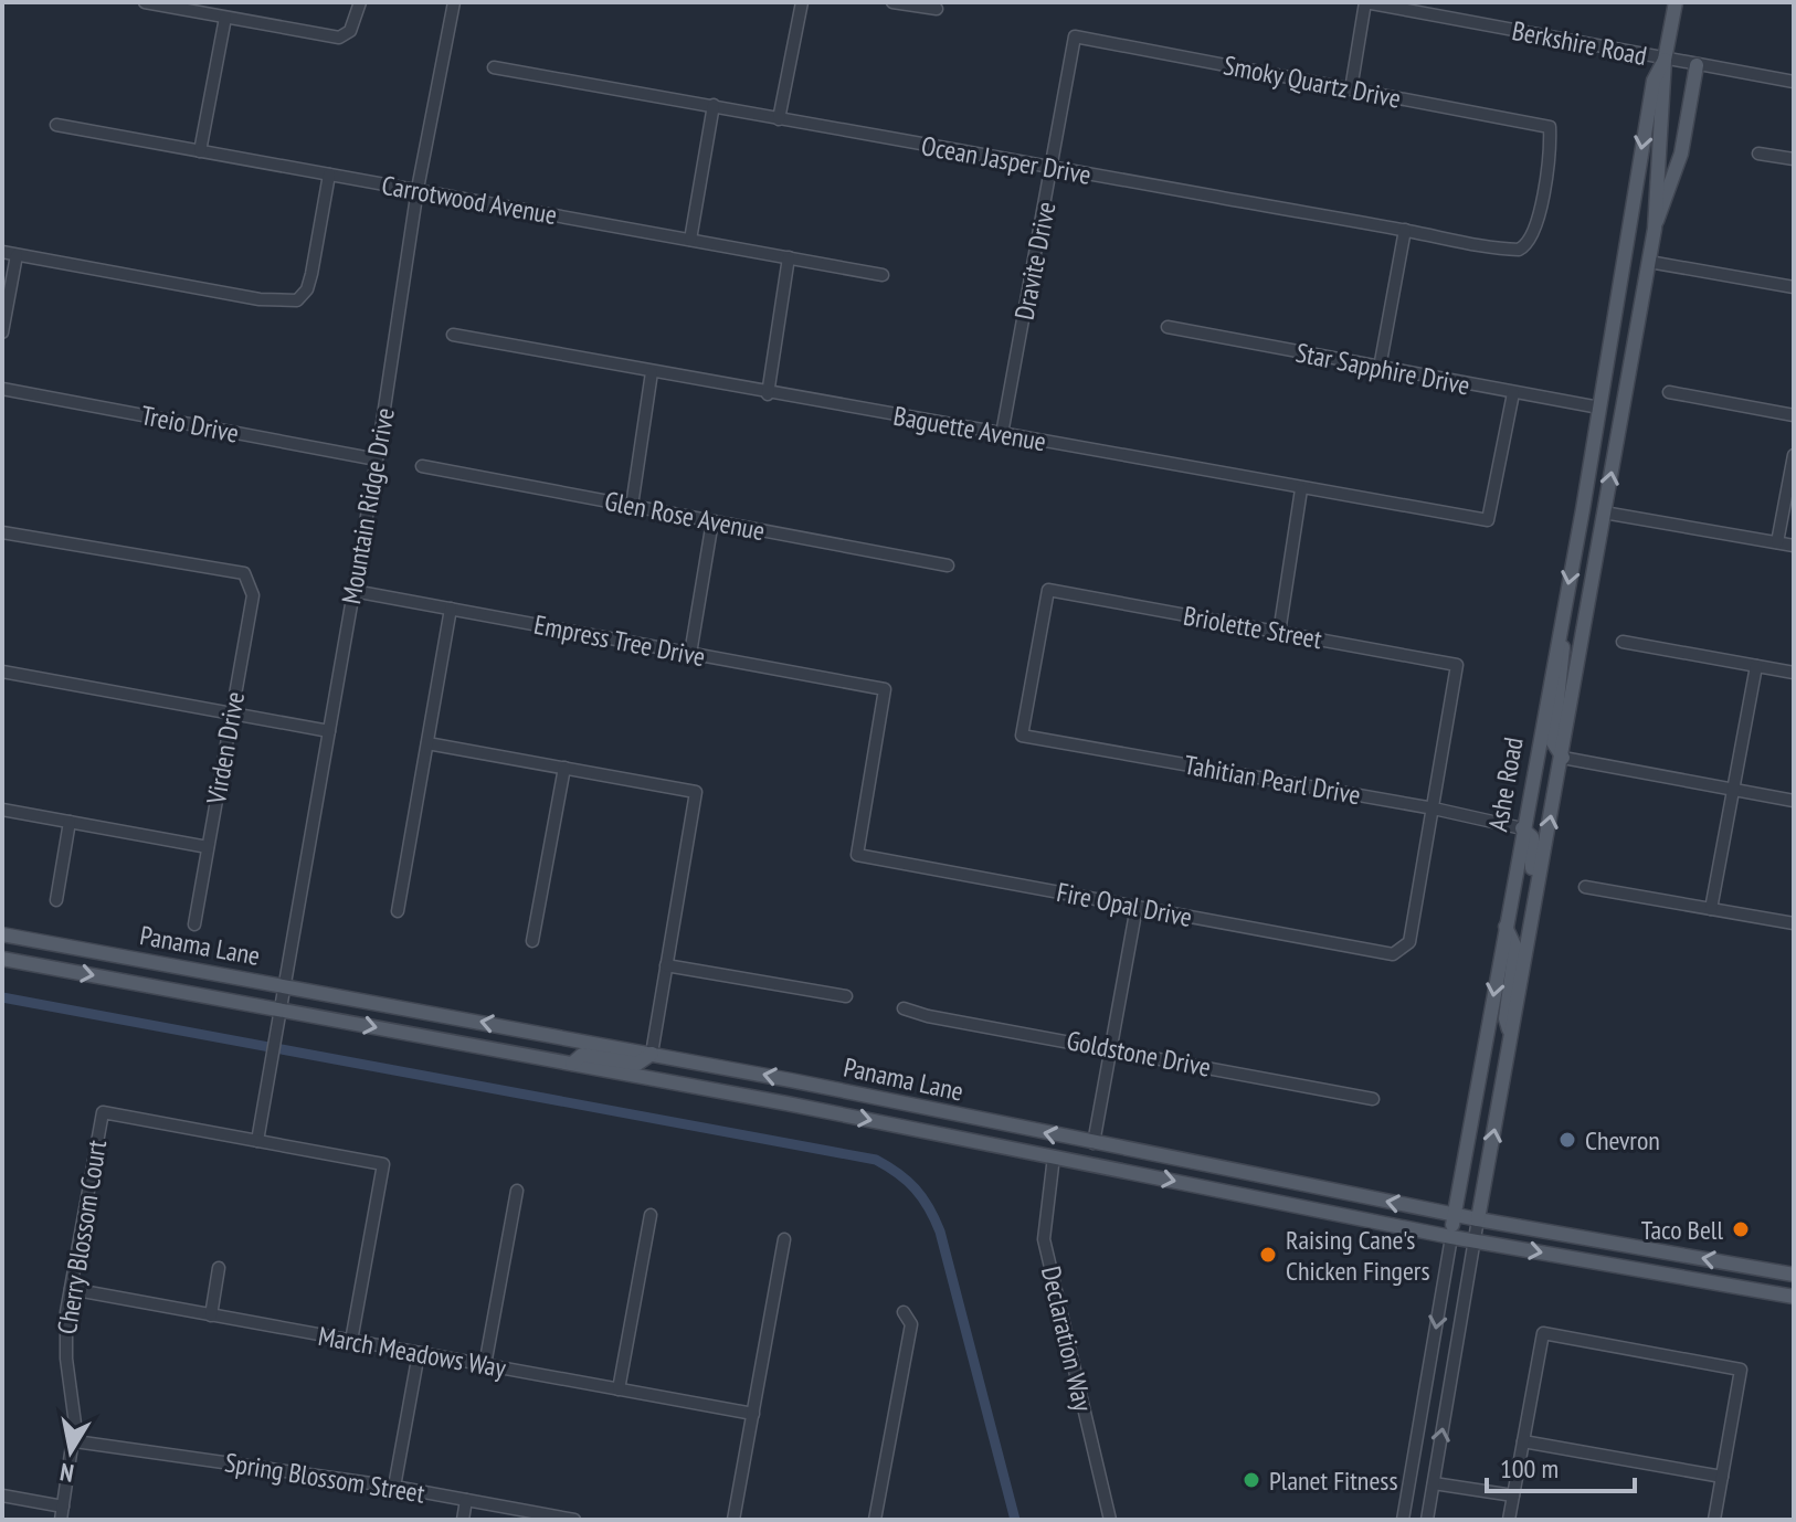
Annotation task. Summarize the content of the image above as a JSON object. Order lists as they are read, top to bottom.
{
  "streets": {
    "main road": ["Ashe Road", "Panama Lane"],
    "street": [
      "Berkshire Road",
      "Smoky Quartz Drive",
      "Ocean Jasper Drive",
      "Carrotwood Avenue",
      "Dravite Drive",
      "Star Sapphire Drive",
      "Treio Drive",
      "Baguette Avenue",
      "Mountain Ridge Drive",
      "Glen Rose Avenue",
      "Briolette Street",
      "Empress Tree Drive",
      "Virden Drive",
      "Tahitian Pearl Drive",
      "Fire Opal Drive",
      "Goldstone Drive",
      "Cherry Blossom Court",
      "Declaration Way",
      "March Meadows Way",
      "Spring Blossom Street"
    ]
  },
  "crossings": [
    ["Berkshire Road", "Ashe Road"],
    ["Smoky Quartz Drive", "Ocean Jasper Drive"],
    ["Smoky Quartz Drive", "Dravite Drive"],
    ["Ocean Jasper Drive", "Dravite Drive"],
    ["Carrotwood Avenue", "Mountain Ridge Drive"],
    ["Dravite Drive", "Baguette Avenue"],
    ["Star Sapphire Drive", "Baguette Avenue"],
    ["Star Sapphire Drive", "Ashe Road"],
    ["Treio Drive", "Mountain Ridge Drive"],
    ["Mountain Ridge Drive", "Empress Tree Drive"],
    ["Mountain Ridge Drive", "Panama Lane"],
    ["Mountain Ridge Drive", "Cherry Blossom Court"],
    ["Briolette Street", "Tahitian Pearl Drive"],
    ["Briolette Street", "Fire Opal Drive"],
    ["Empress Tree Drive", "Fire Opal Drive"],
    ["Tahitian Pearl Drive", "Ashe Road"],
    ["Tahitian Pearl Drive", "Fire Opal Drive"],
    ["Ashe Road", "Panama Lane"],
    ["Panama Lane", "Declaration Way"],
    ["Cherry Blossom Court", "March Meadows Way"],
    ["Cherry Blossom Court", "Spring Blossom Street"]
  ],
  "places": [
    "Chevron",
    "Taco Bell",
    "Raising Cane's Chicken Fingers",
    "Planet Fitness"
  ],
  "scale_bar": "100 m",
  "north": "bottom"
}
